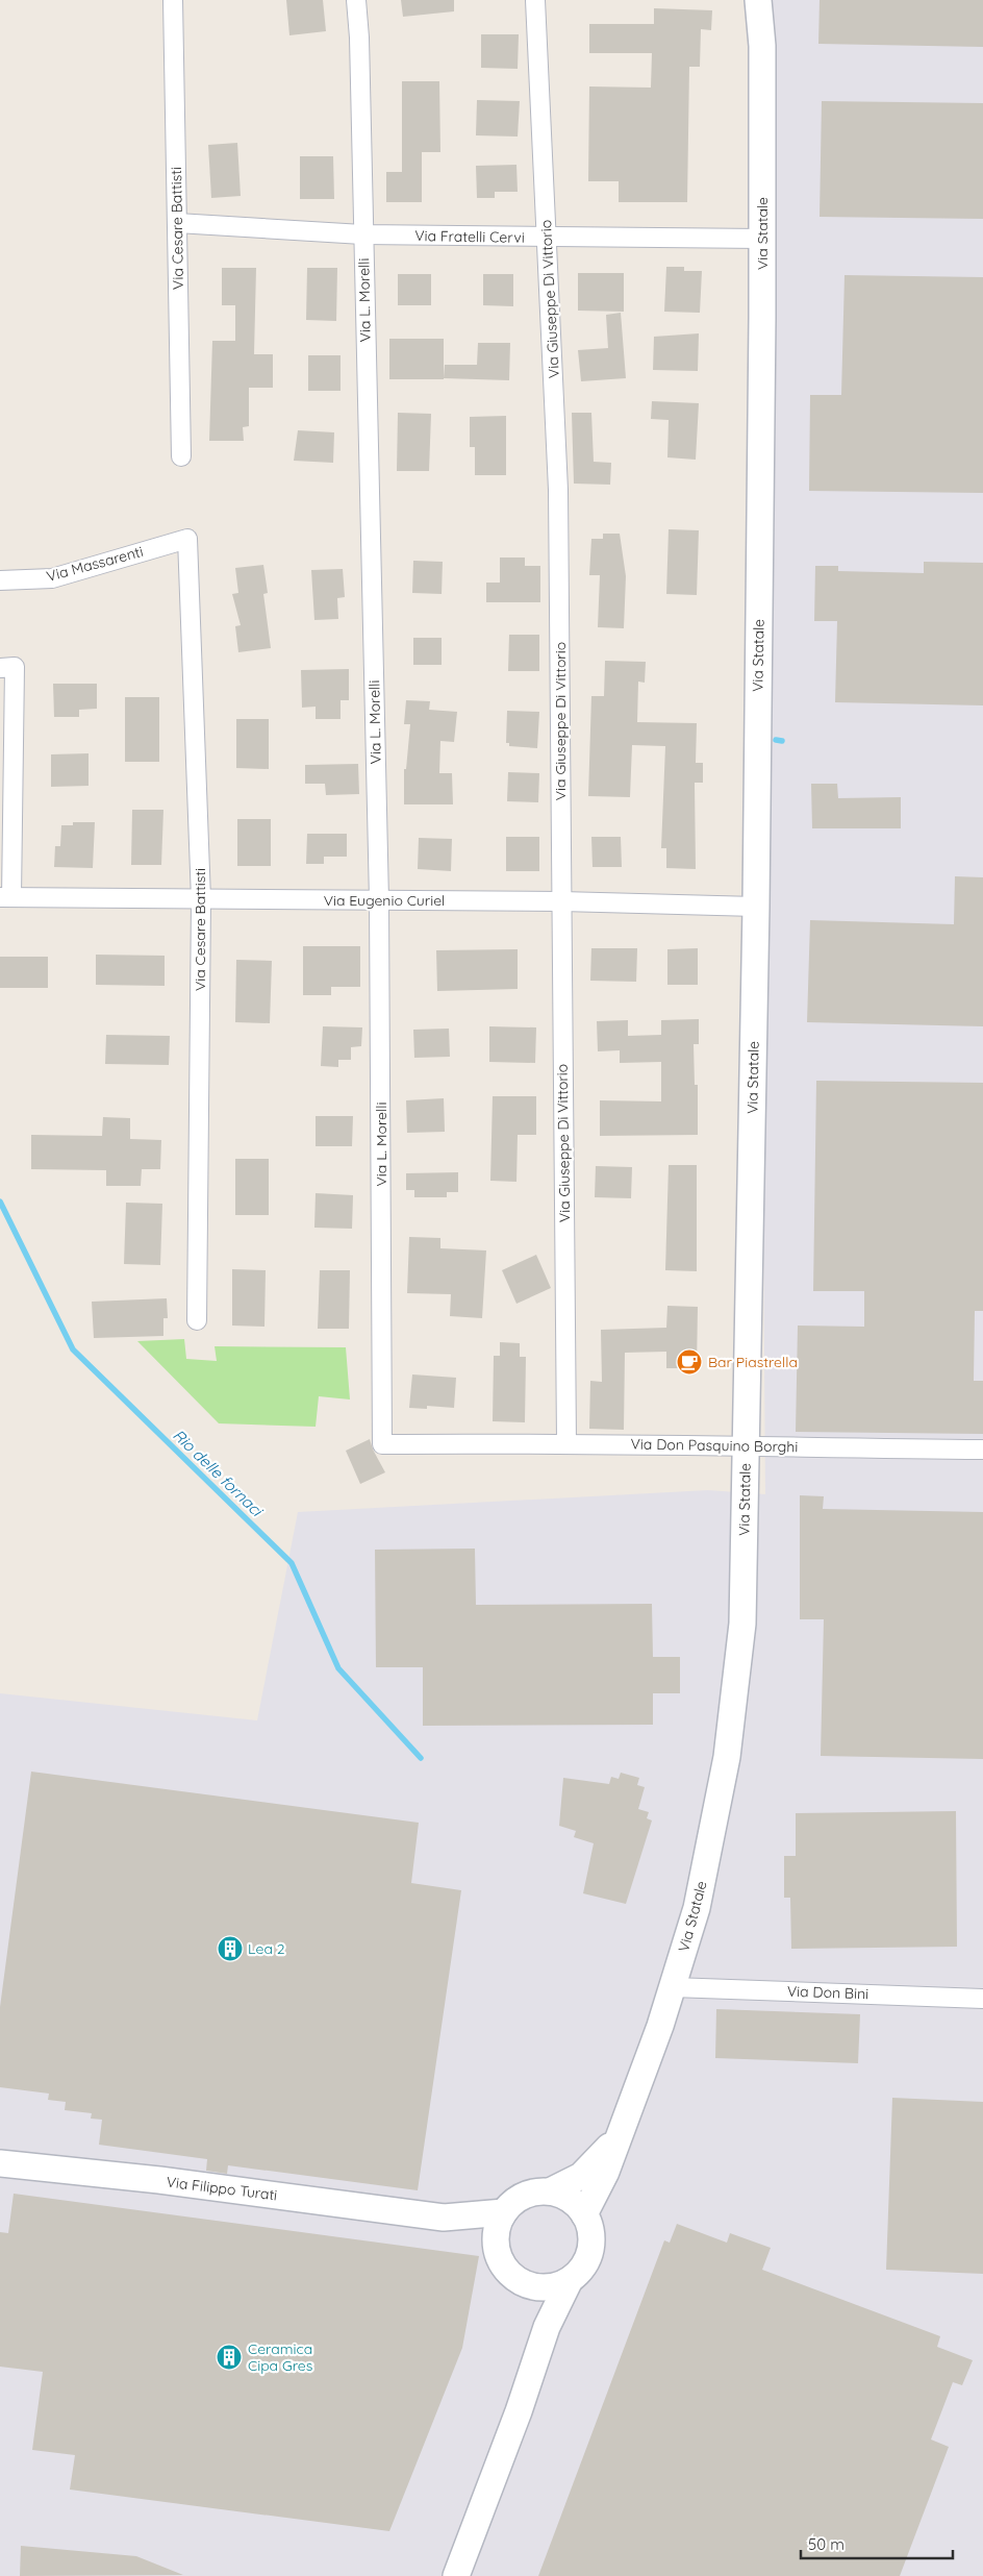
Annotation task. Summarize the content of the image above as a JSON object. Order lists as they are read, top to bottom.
{
  "streets": {
    "main road": ["Via Statale", "Via Filippo Turati"],
    "street": [
      "Via Cesare Battisti",
      "Via Fratelli Cervi",
      "Via Giuseppe Di Vittorio",
      "Via L. Morelli",
      "Via Massarenti",
      "Via Eugenio Curiel",
      "Via Don Pasquino Borghi",
      "Via Don Bini"
    ]
  },
  "crossings": [
    ["Via Cesare Battisti", "Via Fratelli Cervi"],
    ["Via Cesare Battisti", "Via Massarenti"],
    ["Via Cesare Battisti", "Via Eugenio Curiel"],
    ["Via Statale", "Via Fratelli Cervi"],
    ["Via Statale", "Via Eugenio Curiel"],
    ["Via Statale", "Via Don Pasquino Borghi"],
    ["Via Statale", "Via Don Bini"],
    ["Via Statale", "Via Filippo Turati"],
    ["Via Fratelli Cervi", "Via Giuseppe Di Vittorio"],
    ["Via Fratelli Cervi", "Via L. Morelli"],
    ["Via Giuseppe Di Vittorio", "Via Eugenio Curiel"],
    ["Via Giuseppe Di Vittorio", "Via Don Pasquino Borghi"],
    ["Via L. Morelli", "Via Eugenio Curiel"],
    ["Via L. Morelli", "Via Don Pasquino Borghi"]
  ],
  "water": ["Rio delle fornaci"],
  "places": {
    "cafe": ["Bar Piastrella"],
    "building": ["Lea 2", "Ceramica Cipa Gres"]
  },
  "scale_bar": "50 m"
}
